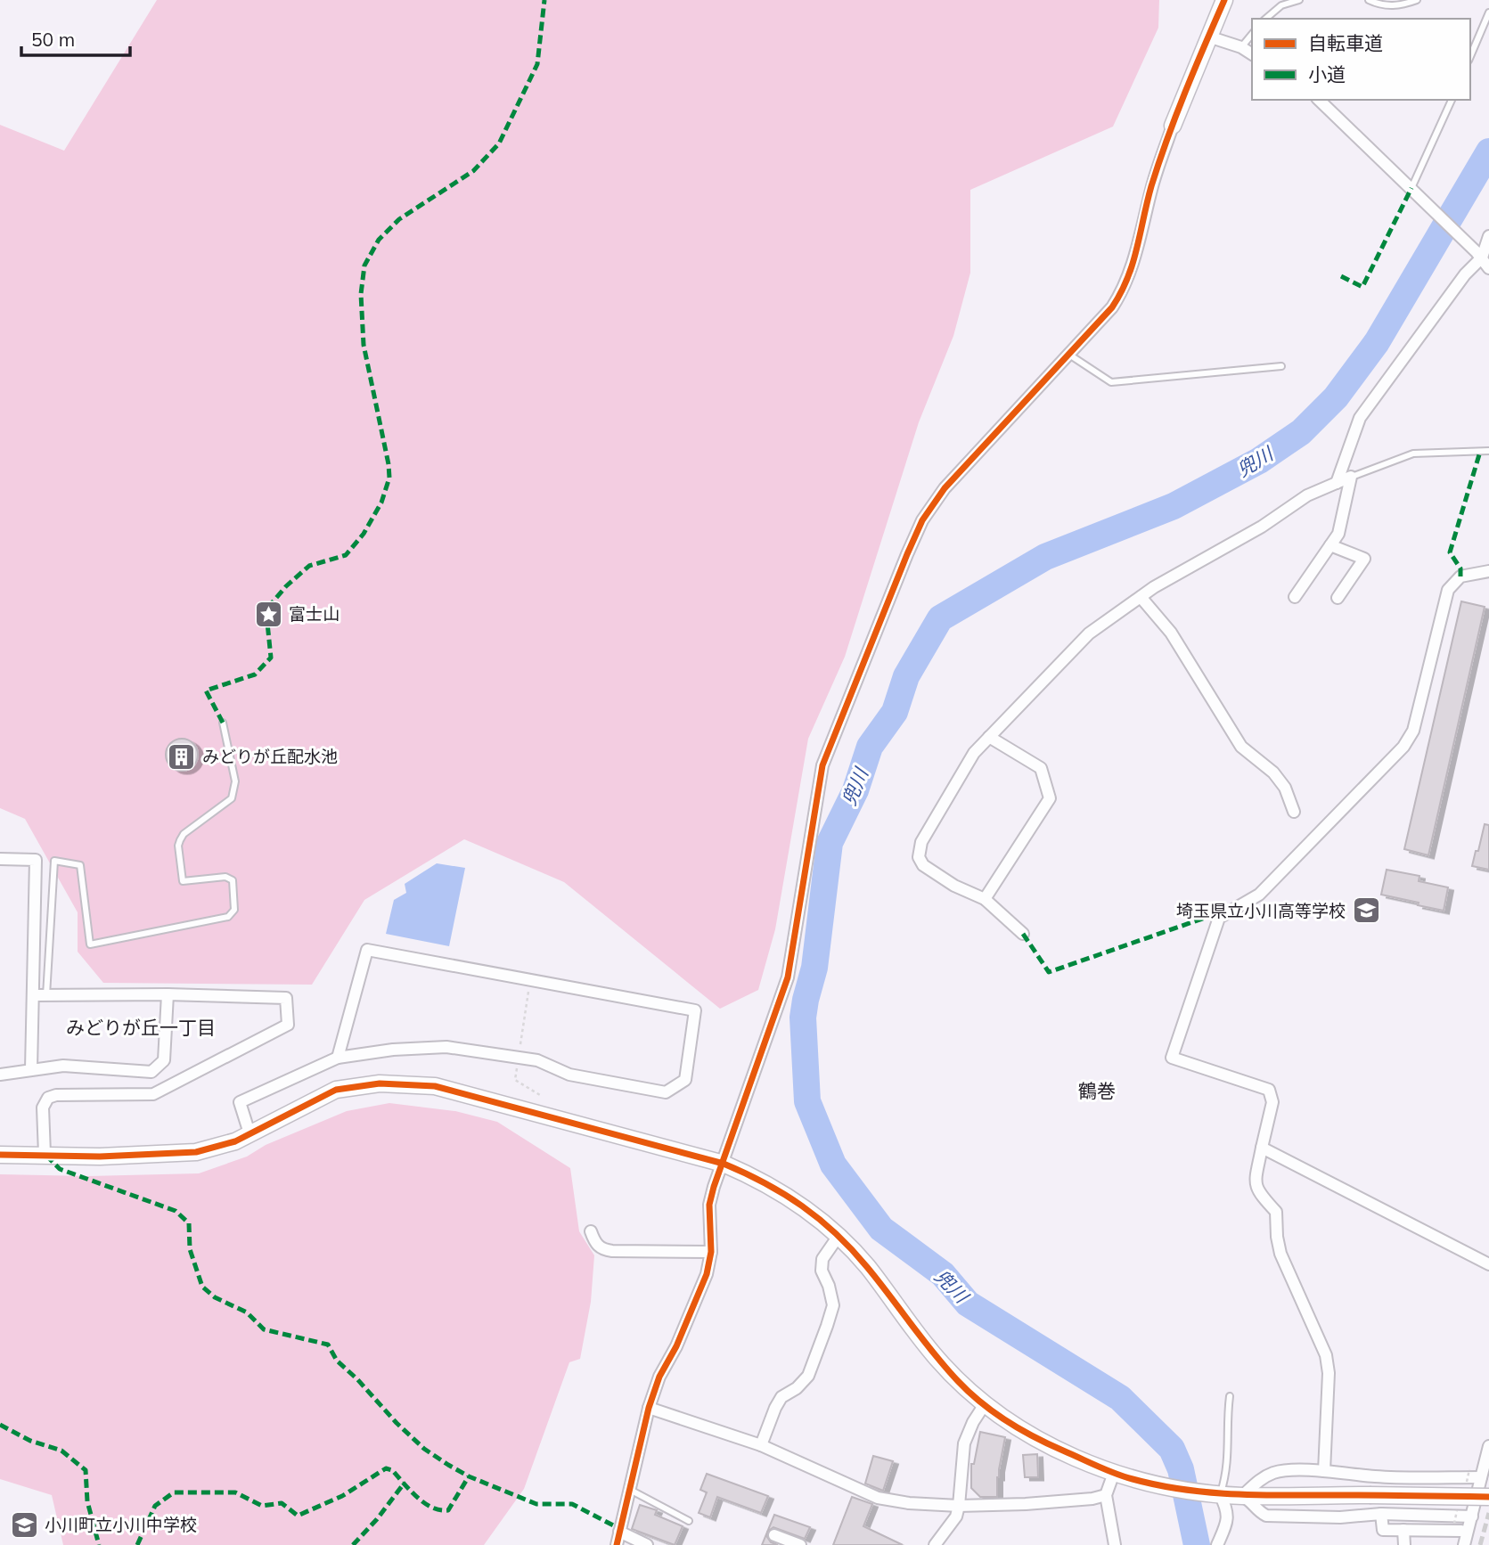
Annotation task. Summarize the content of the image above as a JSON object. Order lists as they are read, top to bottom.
{
  "districts": ["みどりが丘一丁目", "鶴巻"],
  "water": ["兜川"],
  "places": {
    "place": ["富士山"],
    "building": ["みどりが丘配水池"],
    "school or university": ["埼玉県立小川高等学校", "小川町立小川中学校"]
  },
  "legend": ["自転車道", "小道"],
  "scale_bar": "50 m"
}
